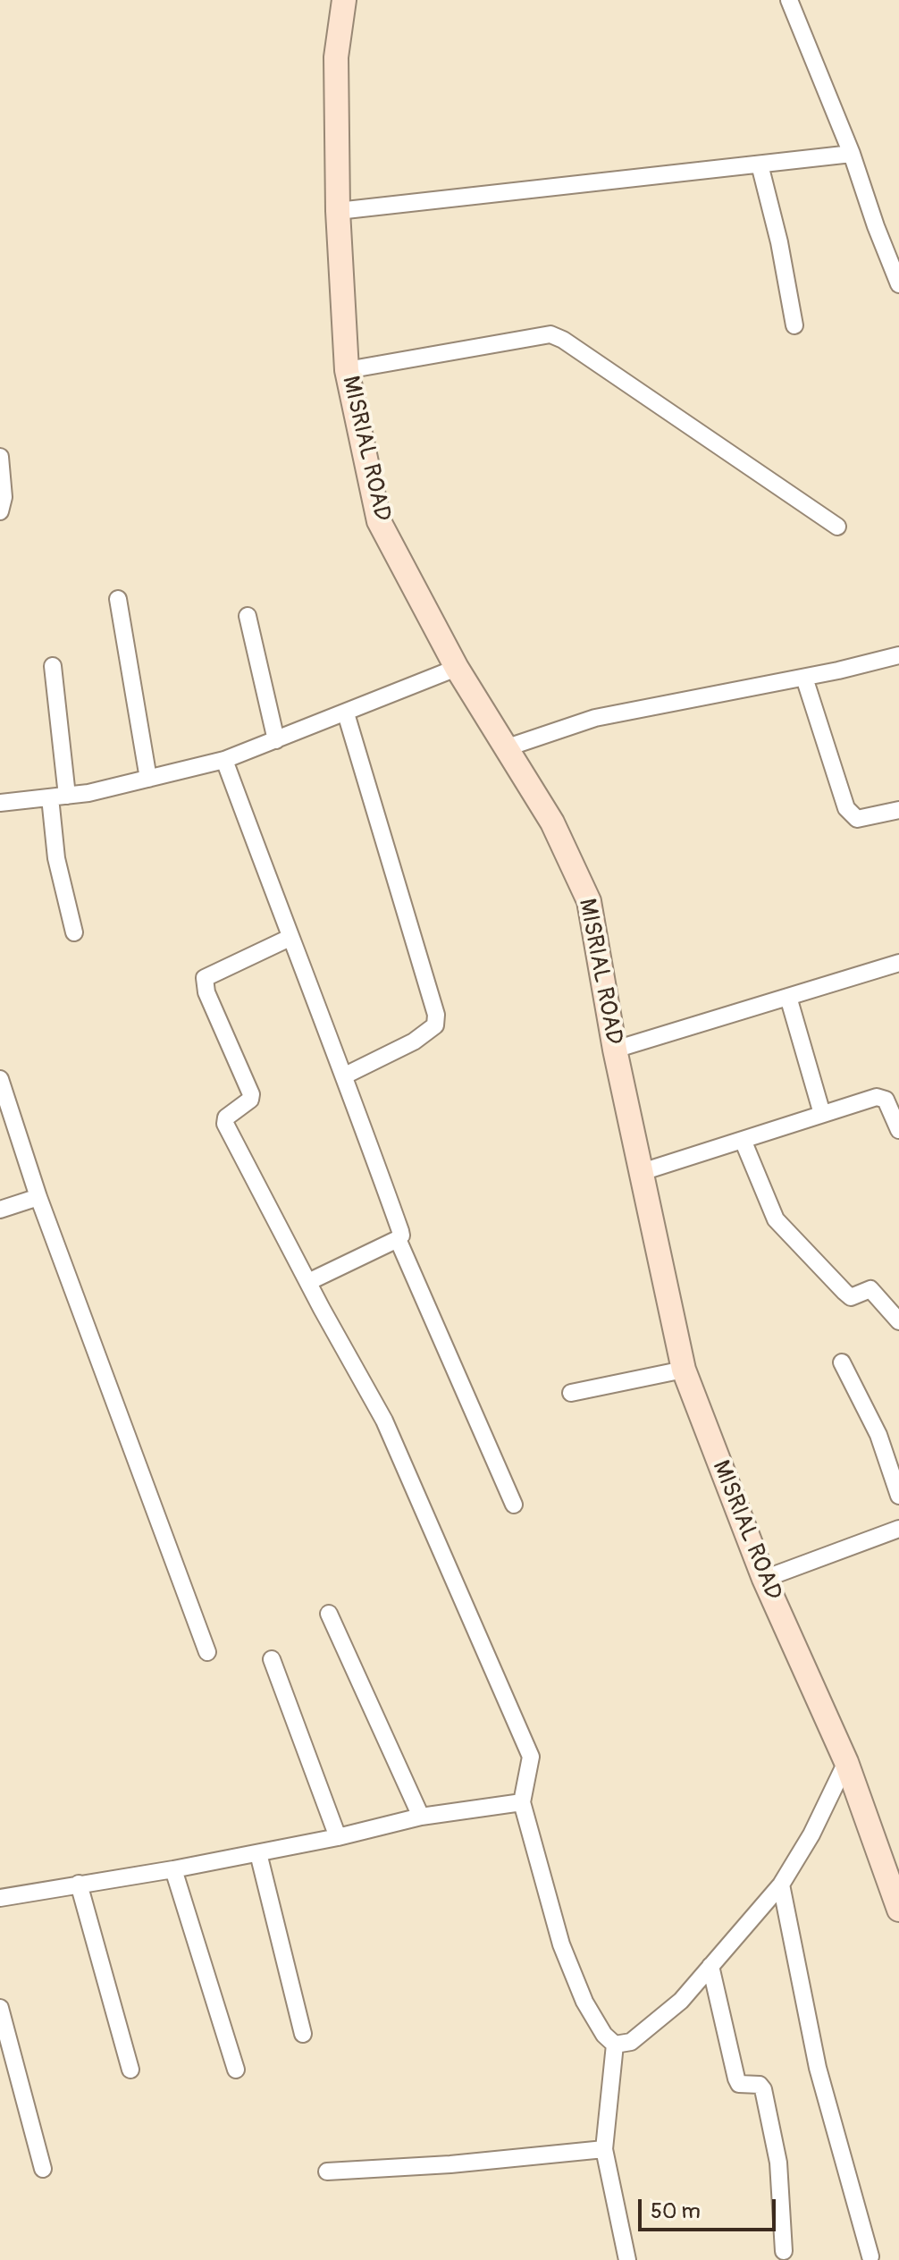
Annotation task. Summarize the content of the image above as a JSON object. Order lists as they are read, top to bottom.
{
  "streets": {
    "main road": ["MISRIAL ROAD"]
  },
  "scale_bar": "50 m"
}
